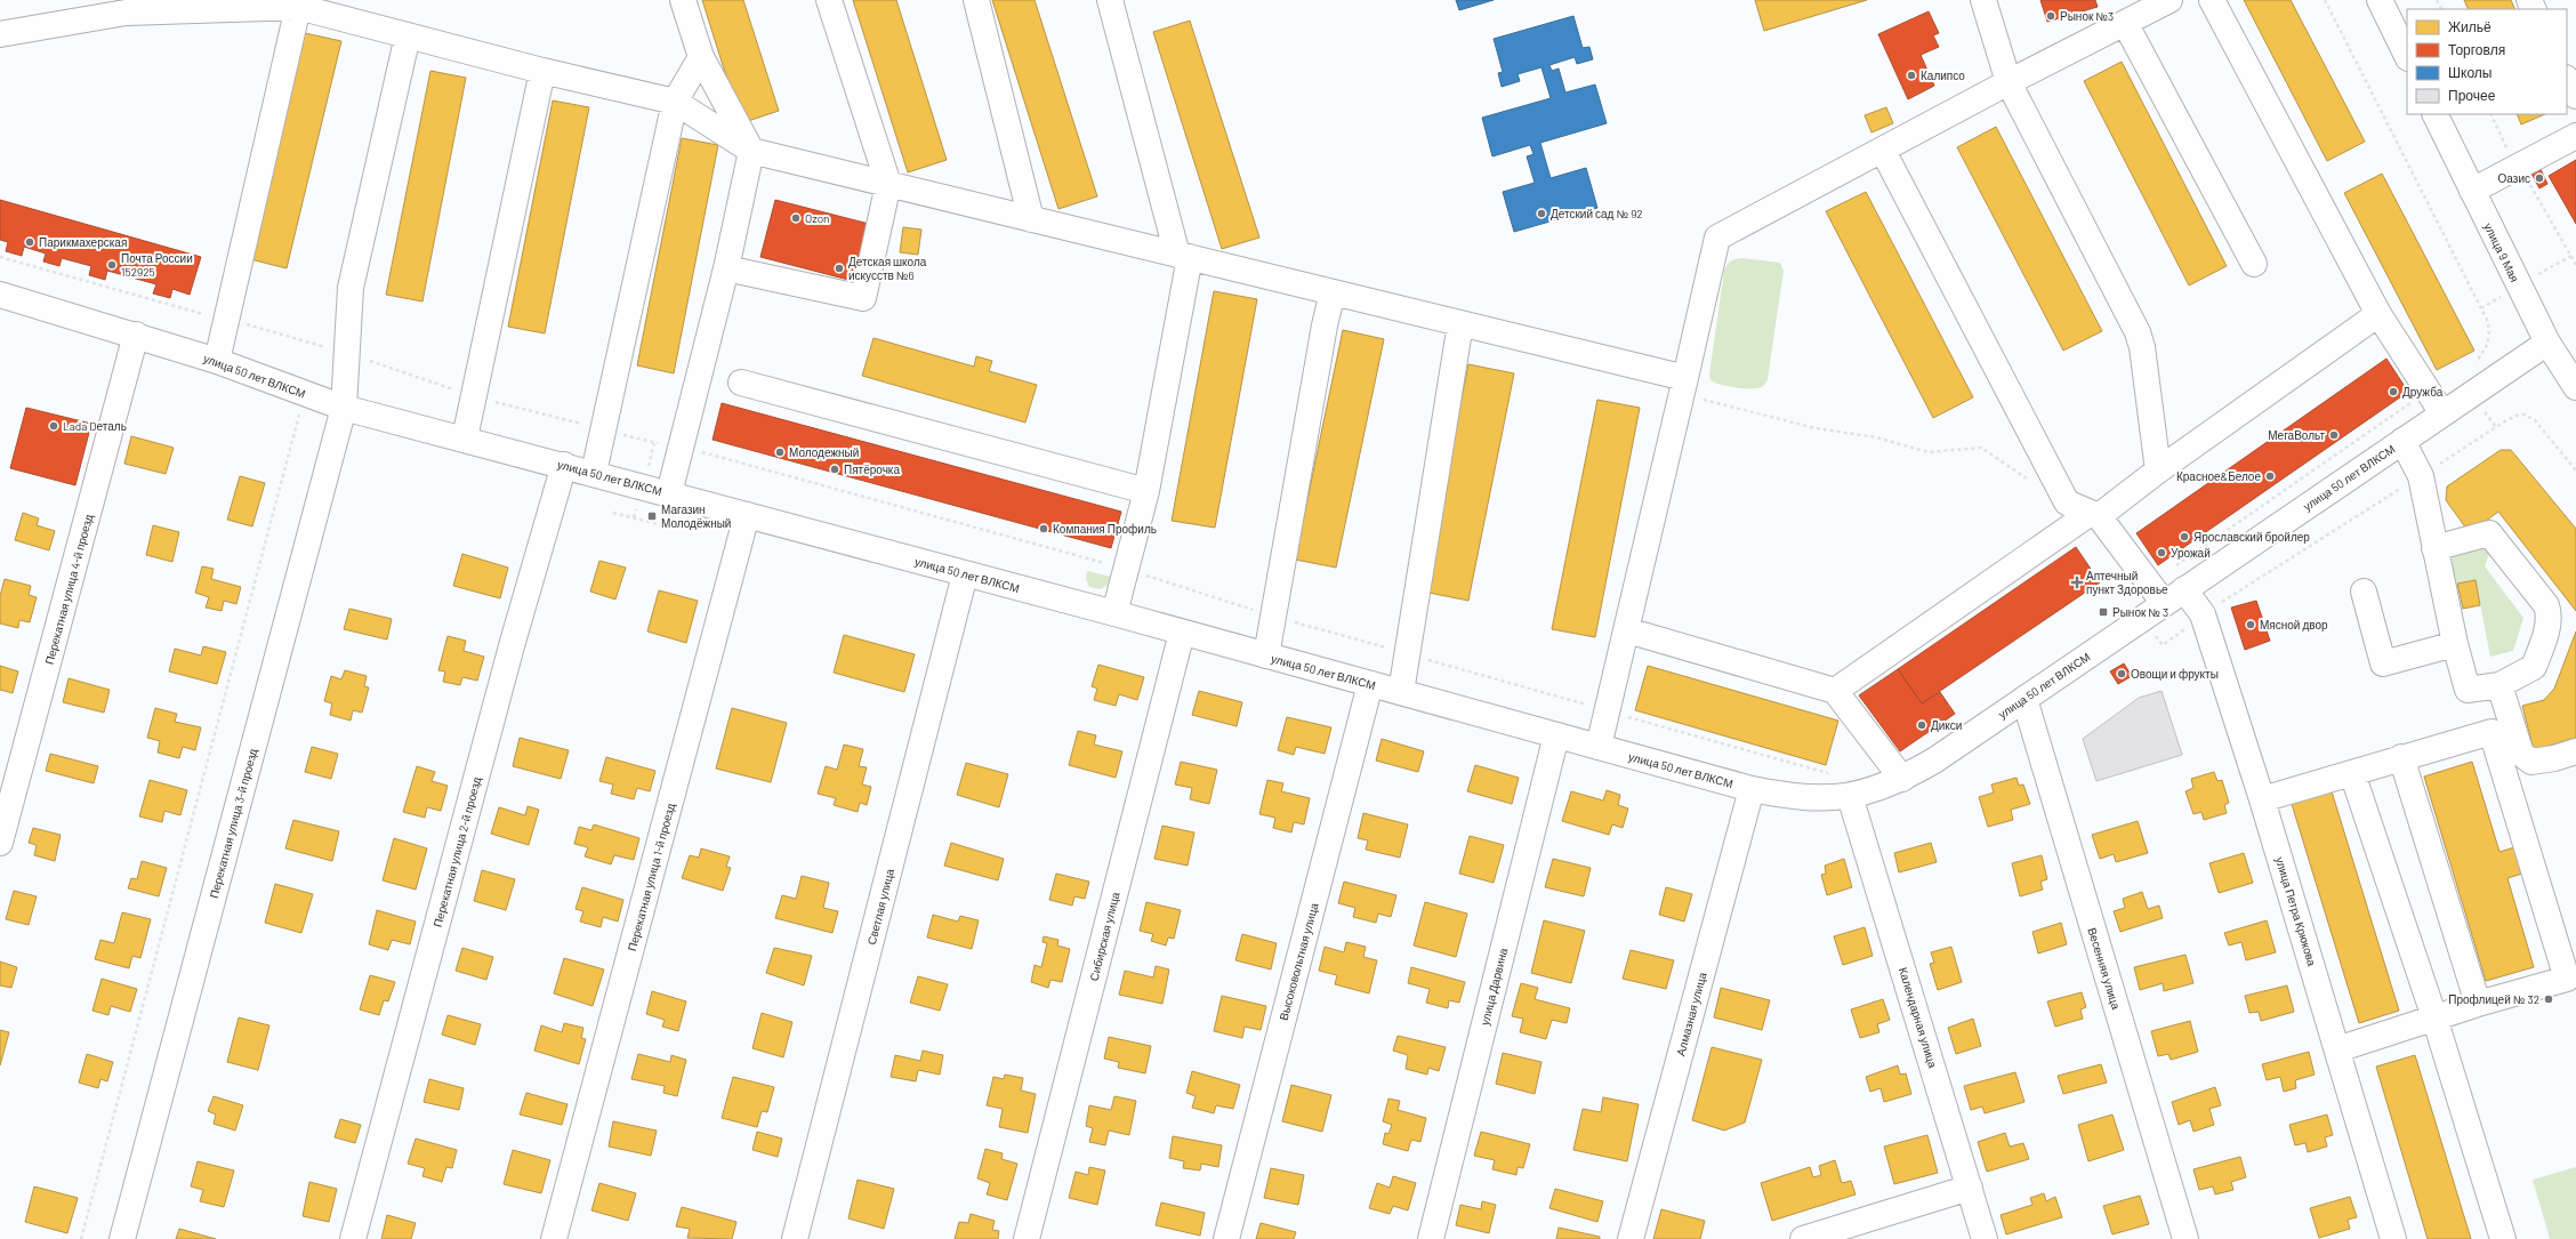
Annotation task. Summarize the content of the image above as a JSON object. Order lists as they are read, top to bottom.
{
  "streets": {
    "street": [
      "улица 9 Мая",
      "улица 50 лет ВЛКСМ",
      "Перекатная улица 4-й проезд",
      "Перекатная улица 3-й проезд",
      "Перекатная улица 2-й проезд",
      "Перекатная улица 1-й проезд",
      "Светлая улица",
      "улица Петра Крюкова",
      "Сибирская улица",
      "Высоковольтная улица",
      "Весенняя улица",
      "улица Дарвина",
      "Алмазная улица",
      "Календарная улица"
    ]
  },
  "crossings": [
    ["улица 9 Мая", "улица 50 лет ВЛКСМ"],
    ["улица 50 лет ВЛКСМ", "Перекатная улица 4-й проезд"],
    ["улица 50 лет ВЛКСМ", "Перекатная улица 3-й проезд"],
    ["улица 50 лет ВЛКСМ", "Перекатная улица 2-й проезд"],
    ["улица 50 лет ВЛКСМ", "Перекатная улица 1-й проезд"],
    ["улица 50 лет ВЛКСМ", "Светлая улица"],
    ["улица 50 лет ВЛКСМ", "улица Петра Крюкова"],
    ["улица 50 лет ВЛКСМ", "Сибирская улица"],
    ["улица 50 лет ВЛКСМ", "Высоковольтная улица"],
    ["улица 50 лет ВЛКСМ", "Весенняя улица"],
    ["улица 50 лет ВЛКСМ", "улица Дарвина"],
    ["улица 50 лет ВЛКСМ", "Алмазная улица"],
    ["улица 50 лет ВЛКСМ", "Календарная улица"]
  ],
  "places": {
    "other": [
      "Рынок №3",
      "Калипсо",
      "Оазис",
      "Детский сад № 92",
      "Ozon",
      "Парикмахерская",
      "Почта России 152925",
      "Детская школа искусств №6",
      "Дружба",
      "Lada Dеталь",
      "МегаВольт",
      "Молодежный",
      "Пятёрочка",
      "Красное&Белое",
      "Компания Профиль",
      "Ярославский бройлер",
      "Урожай",
      "Мясной двор",
      "Овощи и фрукты",
      "Дикси",
      "Профлицей № 32"
    ],
    "transit": ["Магазин Молодёжный", "Рынок № 3"],
    "health": ["Аптечный пункт Здоровье"]
  },
  "legend": [
    "Жильё",
    "Торговля",
    "Школы",
    "Прочее"
  ]
}
